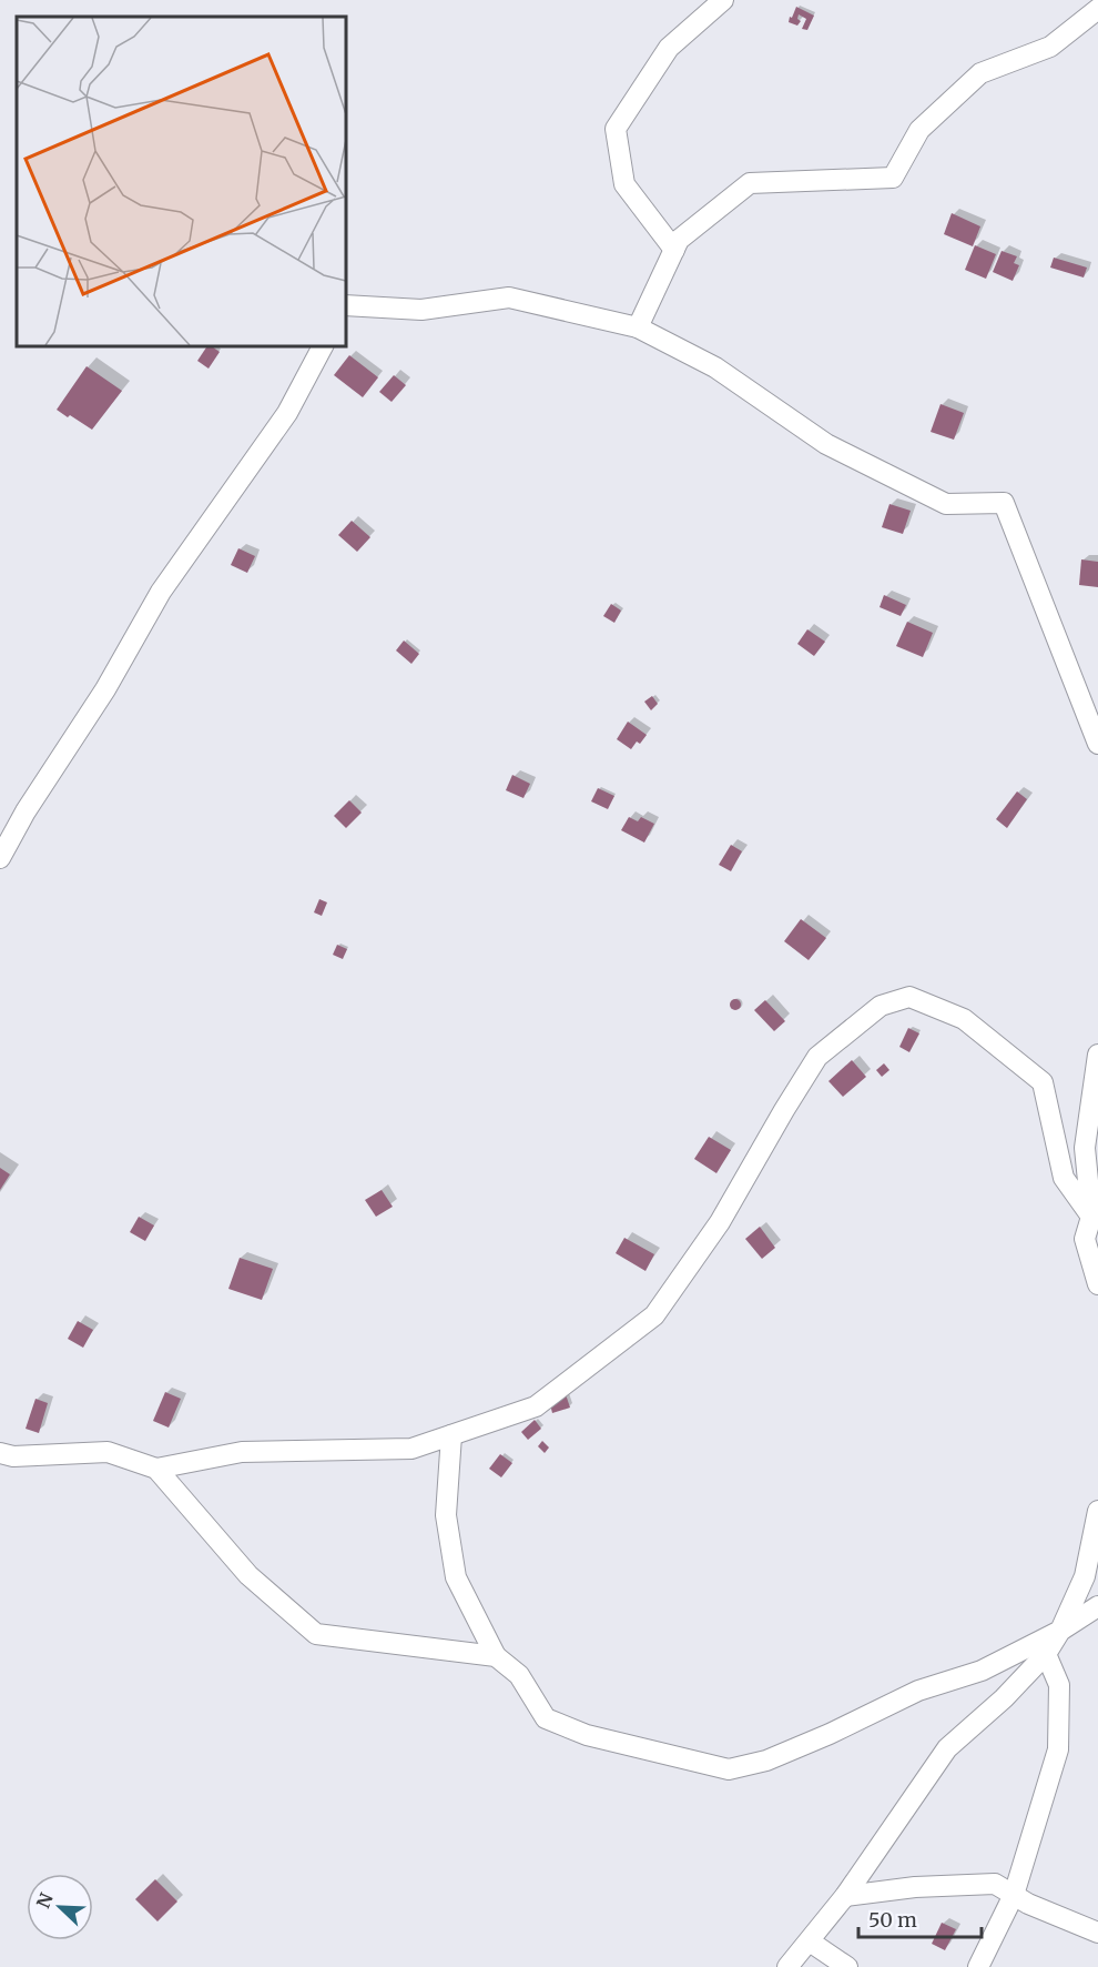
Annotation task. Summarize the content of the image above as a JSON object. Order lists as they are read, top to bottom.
{
  "scale_bar": "50 m",
  "north": "top left"
}
